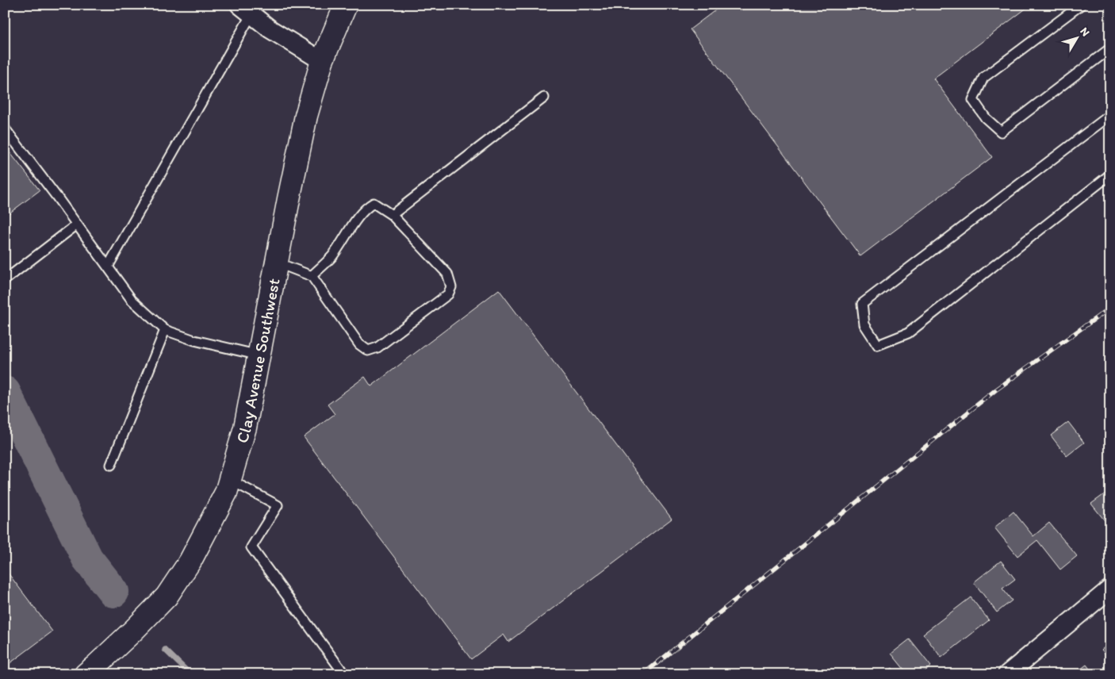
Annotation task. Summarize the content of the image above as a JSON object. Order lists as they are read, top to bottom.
{
  "streets": {
    "street": ["Clay Avenue Southwest"]
  },
  "north": "top right"
}
